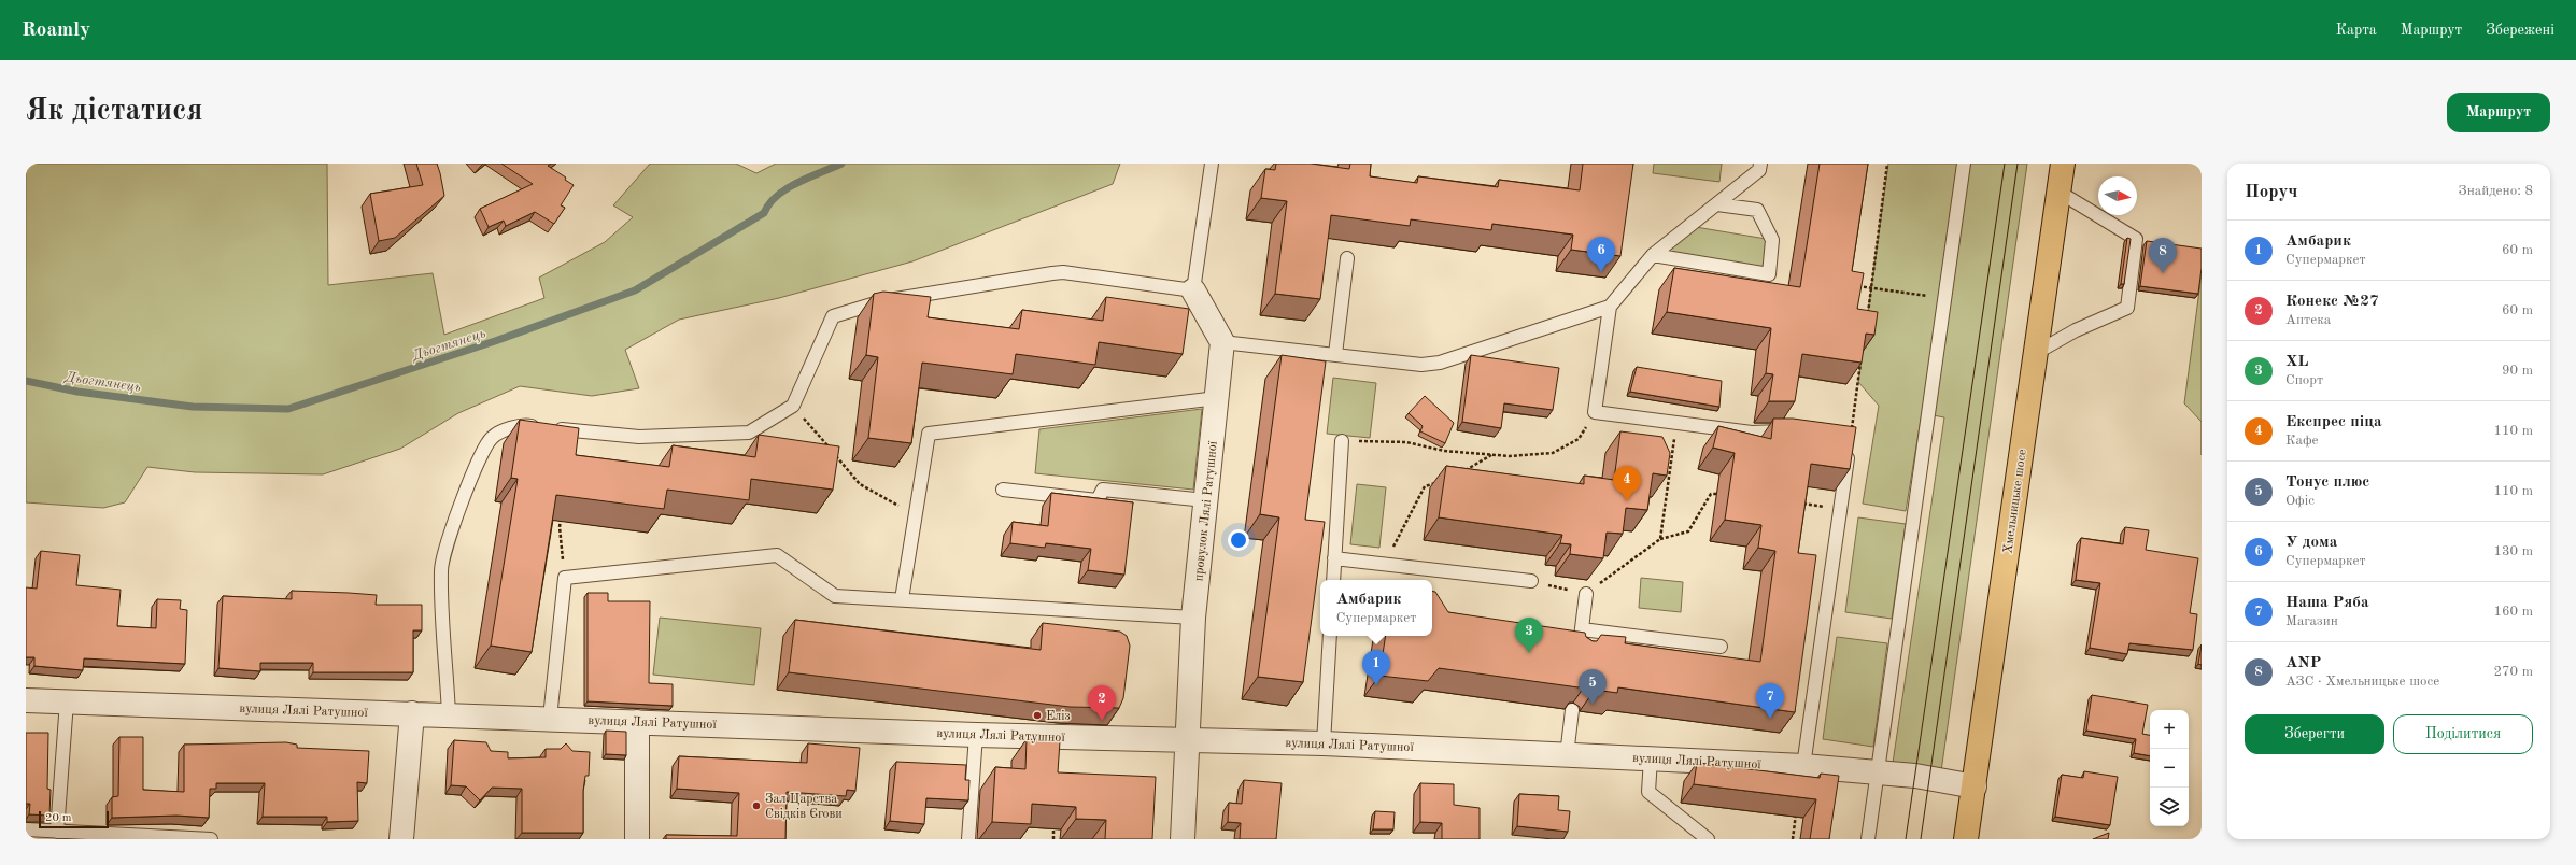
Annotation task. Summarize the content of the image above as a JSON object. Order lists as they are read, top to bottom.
{
  "streets": {
    "main road": ["Хмельницьке шосе"],
    "street": ["провулок Лялі Ратушної", "вулиця Лялі Ратушної"]
  },
  "crossings": [
    ["Хмельницьке шосе", "вулиця Лялі Ратушної"],
    ["провулок Лялі Ратушної", "вулиця Лялі Ратушної"]
  ],
  "water": ["Дьогтянець"],
  "places": ["Еліз", "Зал Царства Свідків Єгови"],
  "scale_bar": "20 m",
  "north": "right",
  "page": {
    "header": "Roamly",
    "nav": ["Карта", "Маршрут", "Збережені"],
    "buttons": [
      "Маршрут",
      ["Зберегти", "Поділитися"]
    ],
    "title": "Як дістатися",
    "heading": ["Поруч", "Знайдено: 8"],
    "list": [
      {
        "mark": "1",
        "name": "Амбарик",
        "note": "Супермаркет",
        "value": "60 m"
      },
      {
        "mark": "2",
        "name": "Конекс №27",
        "note": "Аптека",
        "value": "60 m"
      },
      {
        "mark": "3",
        "name": "XL",
        "note": "Спорт",
        "value": "90 m"
      },
      {
        "mark": "4",
        "name": "Експрес піца",
        "note": "Кафе",
        "value": "110 m"
      },
      {
        "mark": "5",
        "name": "Тонус плюс",
        "note": "Офіс",
        "value": "110 m"
      },
      {
        "mark": "6",
        "name": "У дома",
        "note": "Супермаркет",
        "value": "130 m"
      },
      {
        "mark": "7",
        "name": "Наша Ряба",
        "note": "Магазин",
        "value": "160 m"
      },
      {
        "mark": "8",
        "name": "ANP",
        "note": "АЗС · Хмельницьке шосе",
        "value": "270 m"
      }
    ],
    "pins": [
      "6",
      "8",
      "4",
      "3",
      "1",
      "5",
      "7",
      "2"
    ],
    "popup": ["Амбарик", "Супермаркет"],
    "map_buttons": ["+", "−"],
    "scale": "20 m"
  }
}
